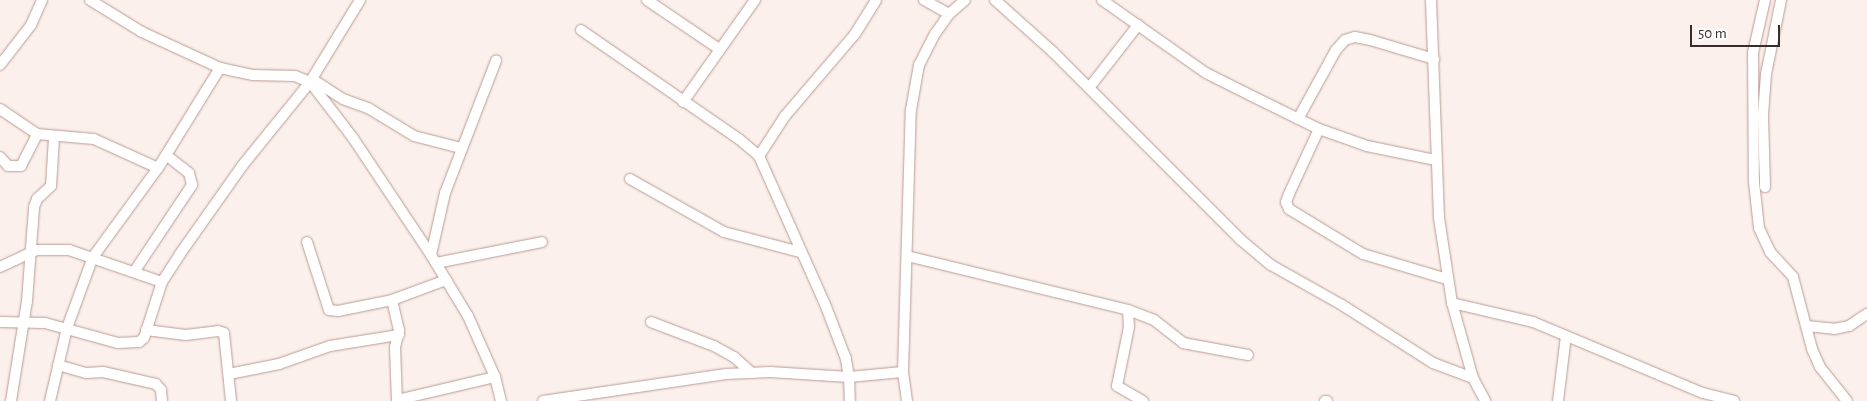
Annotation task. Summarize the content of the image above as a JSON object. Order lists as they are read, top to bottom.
{
  "scale_bar": "50 m"
}
